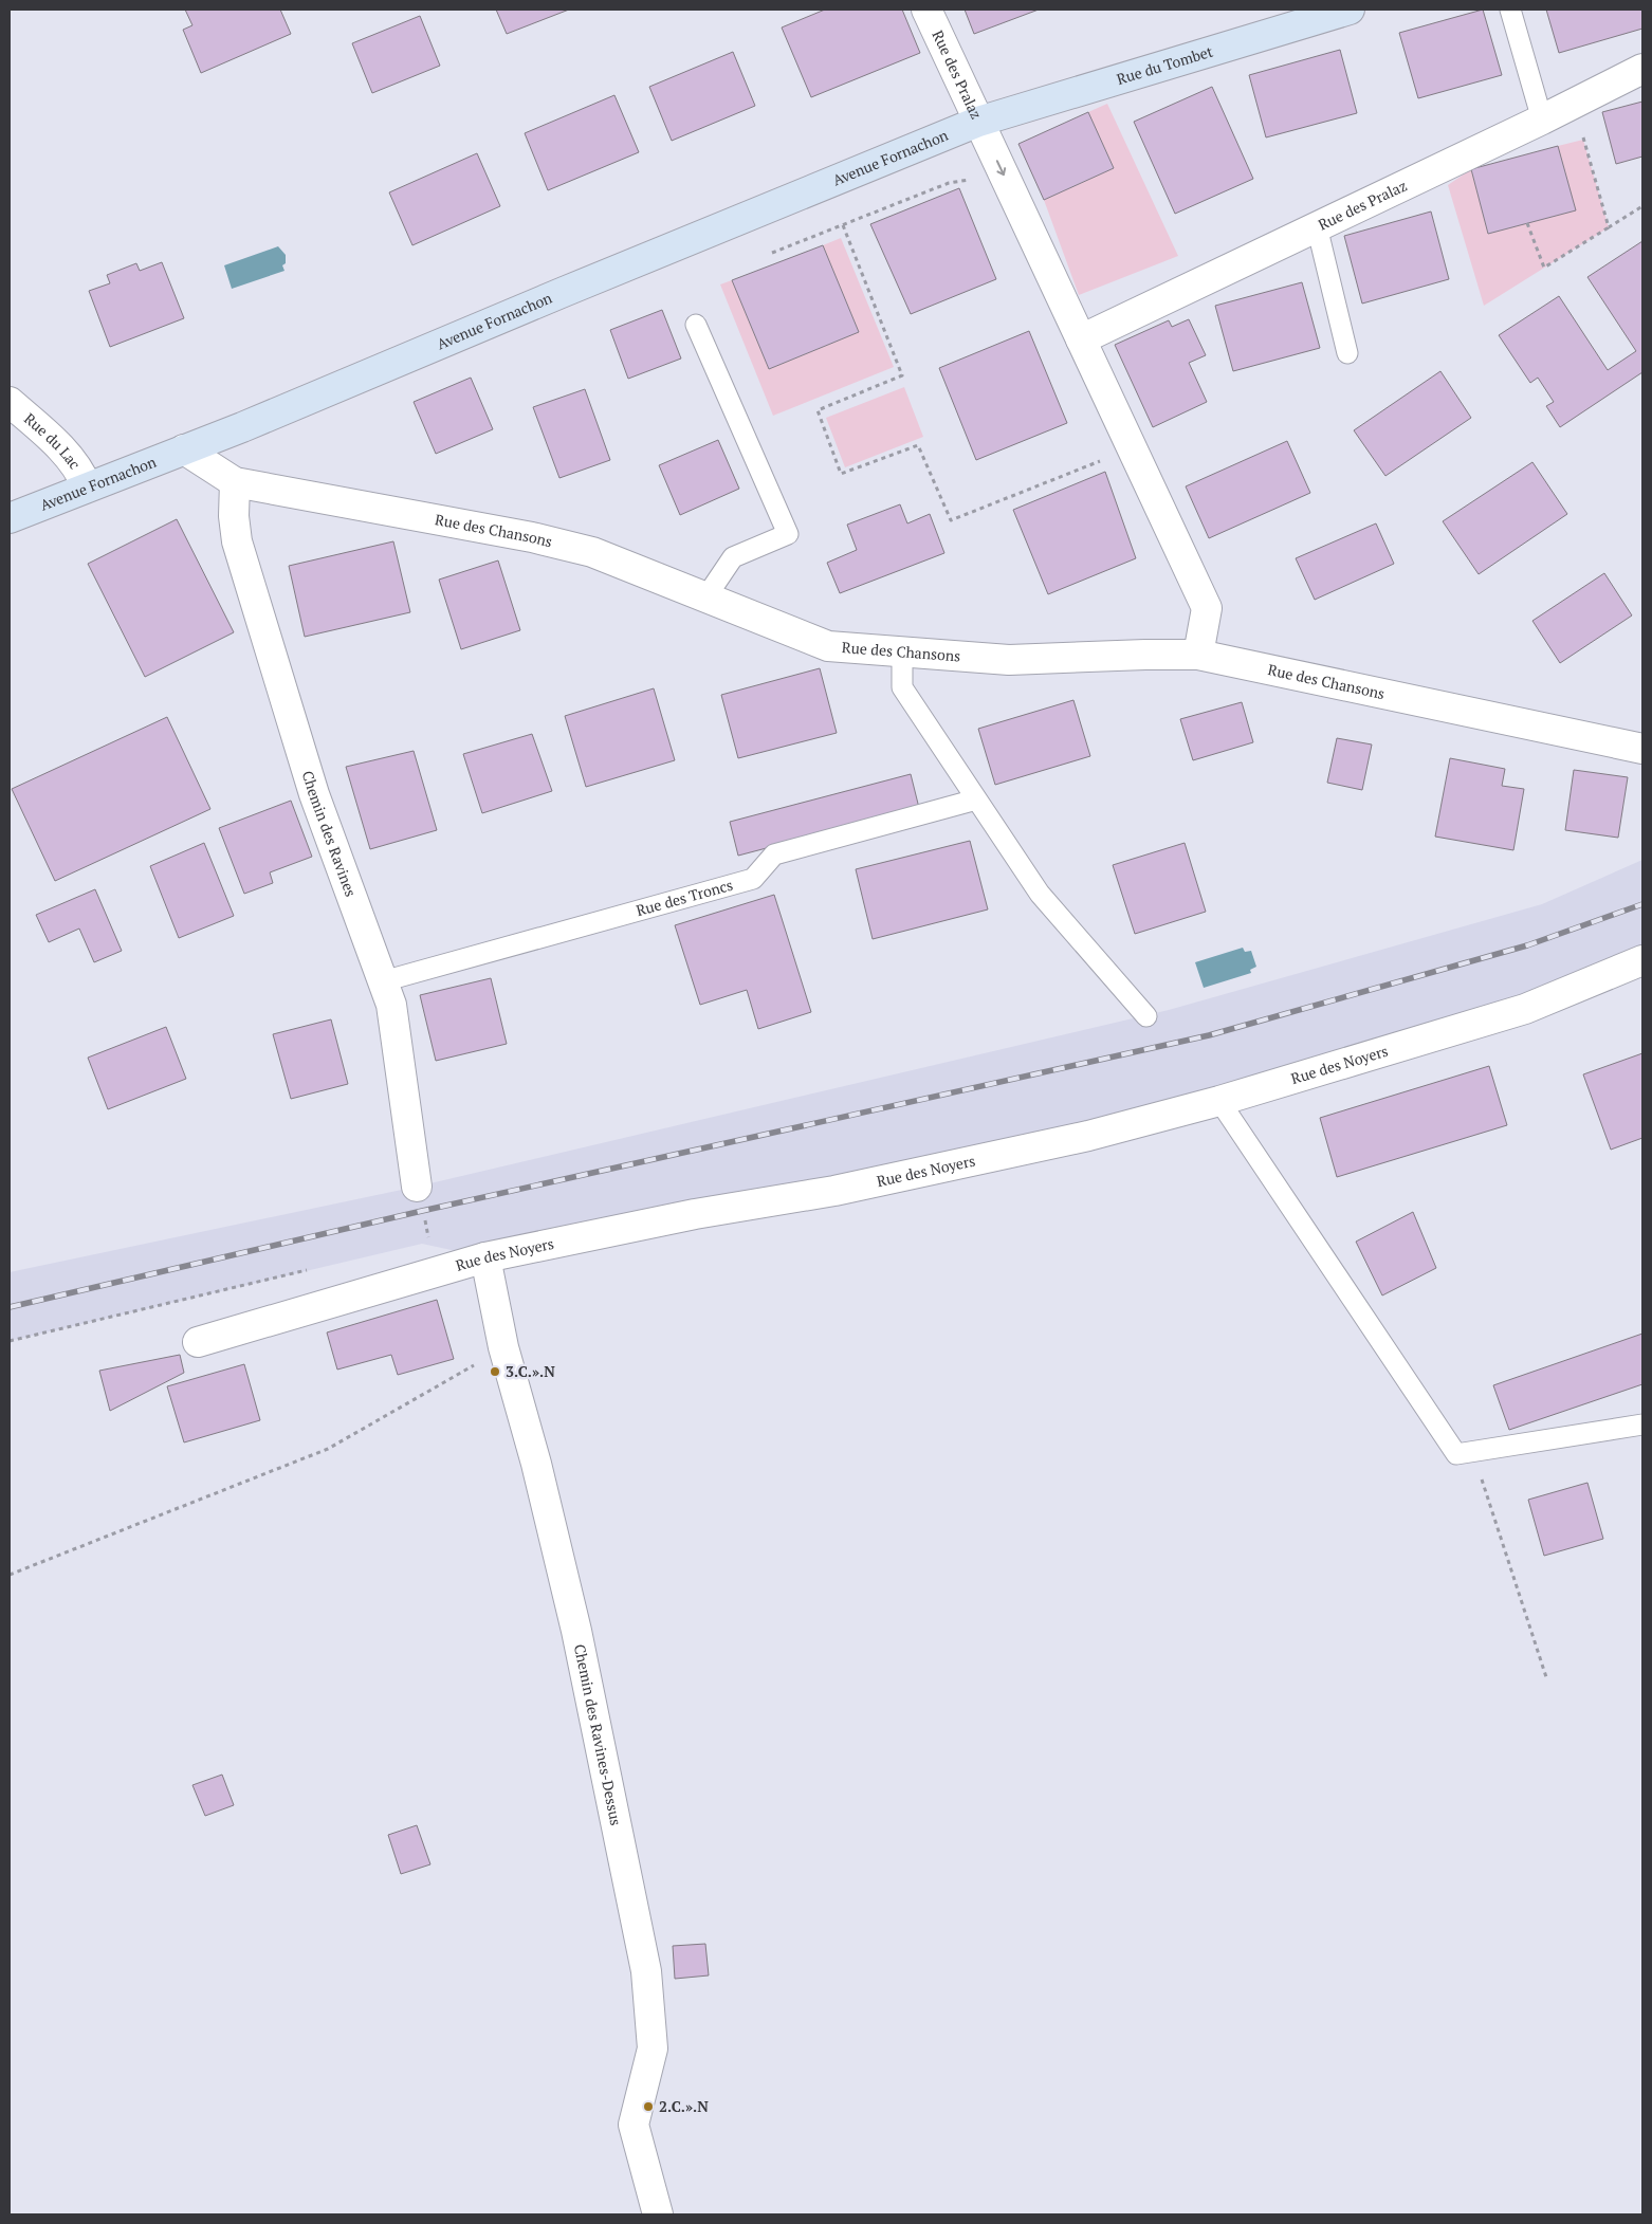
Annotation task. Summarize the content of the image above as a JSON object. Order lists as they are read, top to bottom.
{
  "streets": {
    "street": [
      "Rue du Tombet",
      "Rue des Pralaz",
      "Avenue Fornachon",
      "Rue du Lac",
      "Rue des Chansons",
      "Chemin des Ravines",
      "Rue des Noyers",
      "Chemin des Ravines-Dessus"
    ],
    "lane": ["Rue des Troncs"]
  },
  "crossings": [
    ["Rue du Tombet", "Rue des Pralaz"],
    ["Rue du Tombet", "Avenue Fornachon"],
    ["Rue des Pralaz", "Avenue Fornachon"],
    ["Rue des Pralaz", "Rue des Chansons"],
    ["Avenue Fornachon", "Rue du Lac"],
    ["Avenue Fornachon", "Rue des Chansons"],
    ["Rue des Chansons", "Chemin des Ravines"],
    ["Chemin des Ravines", "Rue des Troncs"],
    ["Rue des Noyers", "Chemin des Ravines-Dessus"]
  ],
  "places": ["3.C.».N", "2.C.».N"]
}
